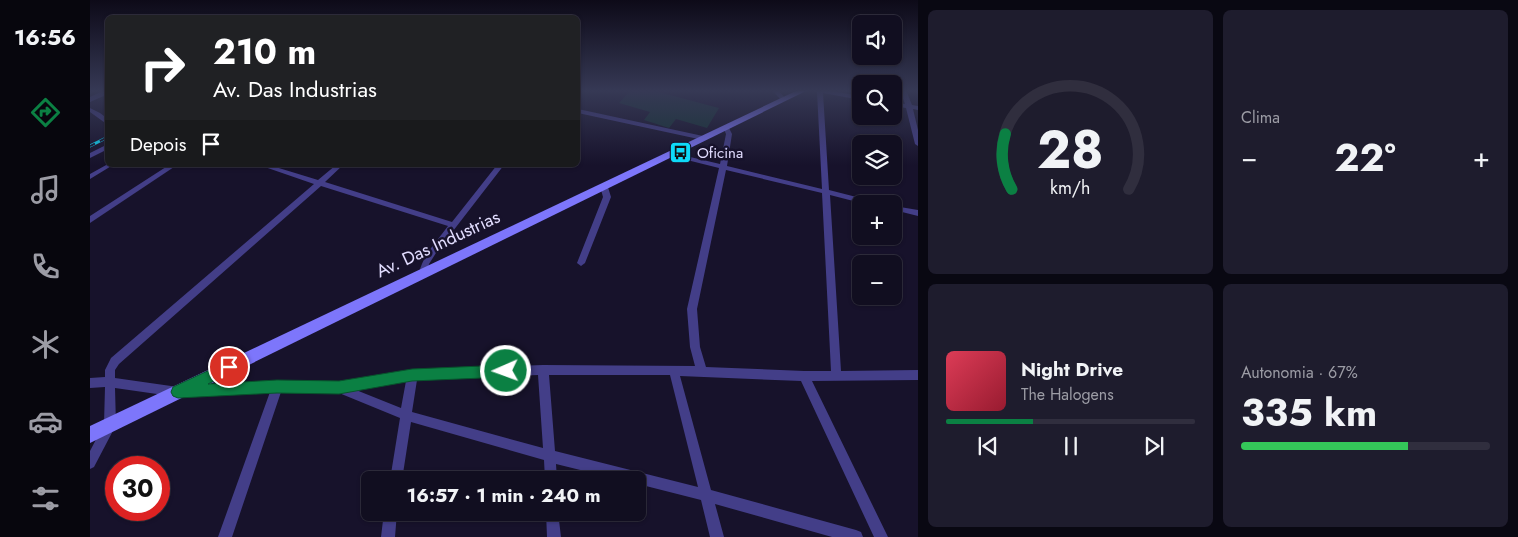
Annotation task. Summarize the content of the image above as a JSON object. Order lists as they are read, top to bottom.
{
  "streets": {
    "main road": ["Av. Das Industrias"]
  },
  "places": {
    "bus stop": ["Oficina"]
  },
  "page": {
    "tabs": "16:56",
    "tile": [
      "Clima",
      ["Autonomia · 67%", "335 km"]
    ],
    "map_buttons": ["+", "−"],
    "turn": ["210 m", "Av. Das Industrias"],
    "then": "Depois",
    "heat": ["−", "22°", "+"],
    "song": ["Night Drive", "The Halogens"],
    "limit": "30",
    "trip": "16:57 · 1 min · 240 m",
    "gauge": ["28", "km/h"]
  }
}
